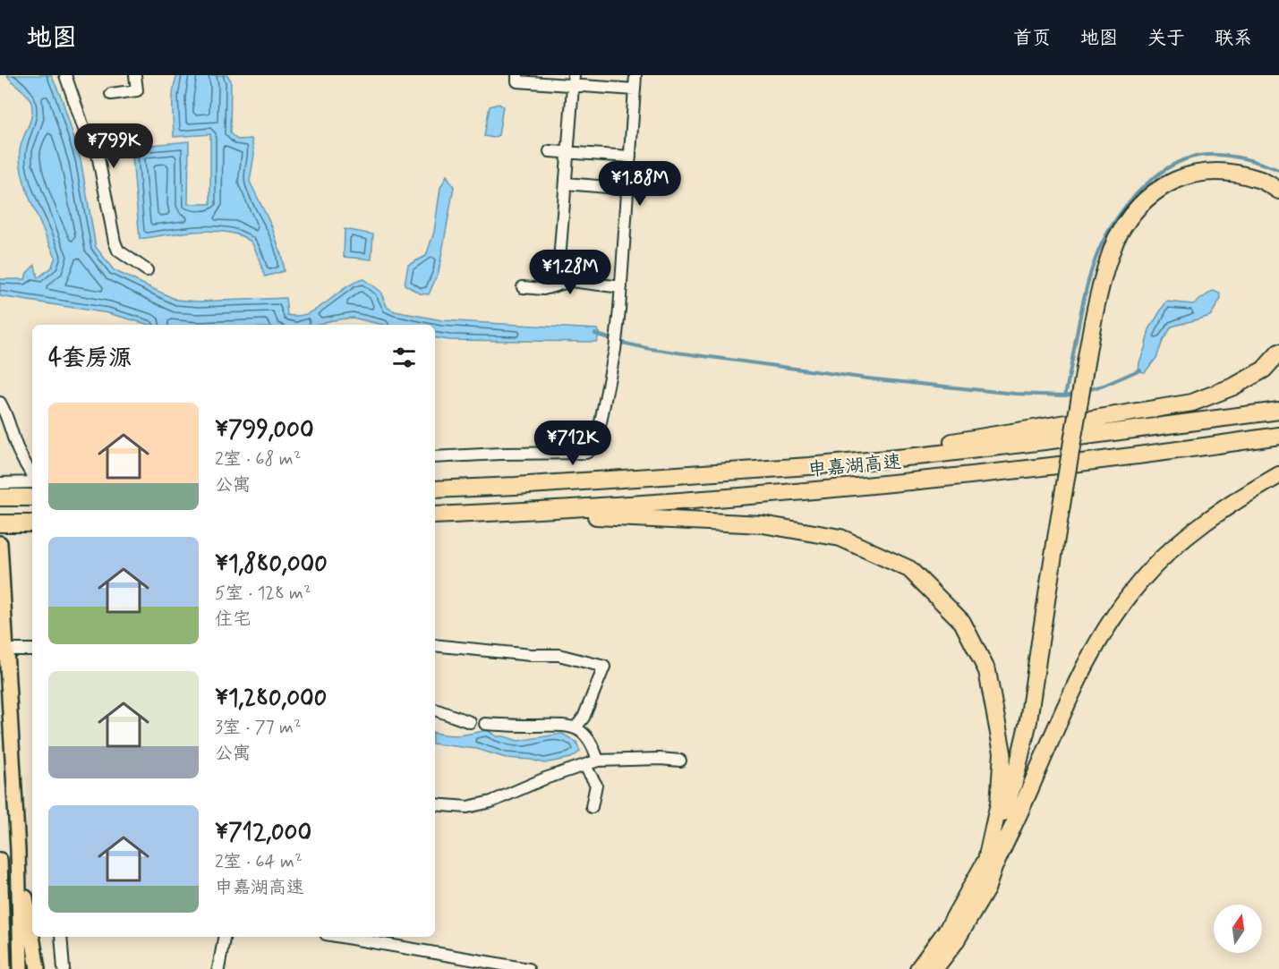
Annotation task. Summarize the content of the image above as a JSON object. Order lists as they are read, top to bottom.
{
  "streets": {
    "highway": ["申嘉湖高速"]
  },
  "north": "top",
  "page": {
    "header": "地图",
    "nav": [
      "首页",
      "地图",
      "关于",
      "联系"
    ],
    "price": [
      "¥799K",
      "¥1.88M",
      "¥1.28M",
      "¥712K"
    ],
    "heading": "4套房源",
    "list": [
      {
        "name": "¥799,000",
        "note": "2室 · 68 m² · 公寓"
      },
      {
        "name": "¥1,880,000",
        "note": "5室 · 128 m² · 住宅"
      },
      {
        "name": "¥1,280,000",
        "note": "3室 · 77 m² · 公寓"
      },
      {
        "name": "¥712,000",
        "note": "2室 · 64 m² · 申嘉湖高速"
      }
    ]
  }
}
